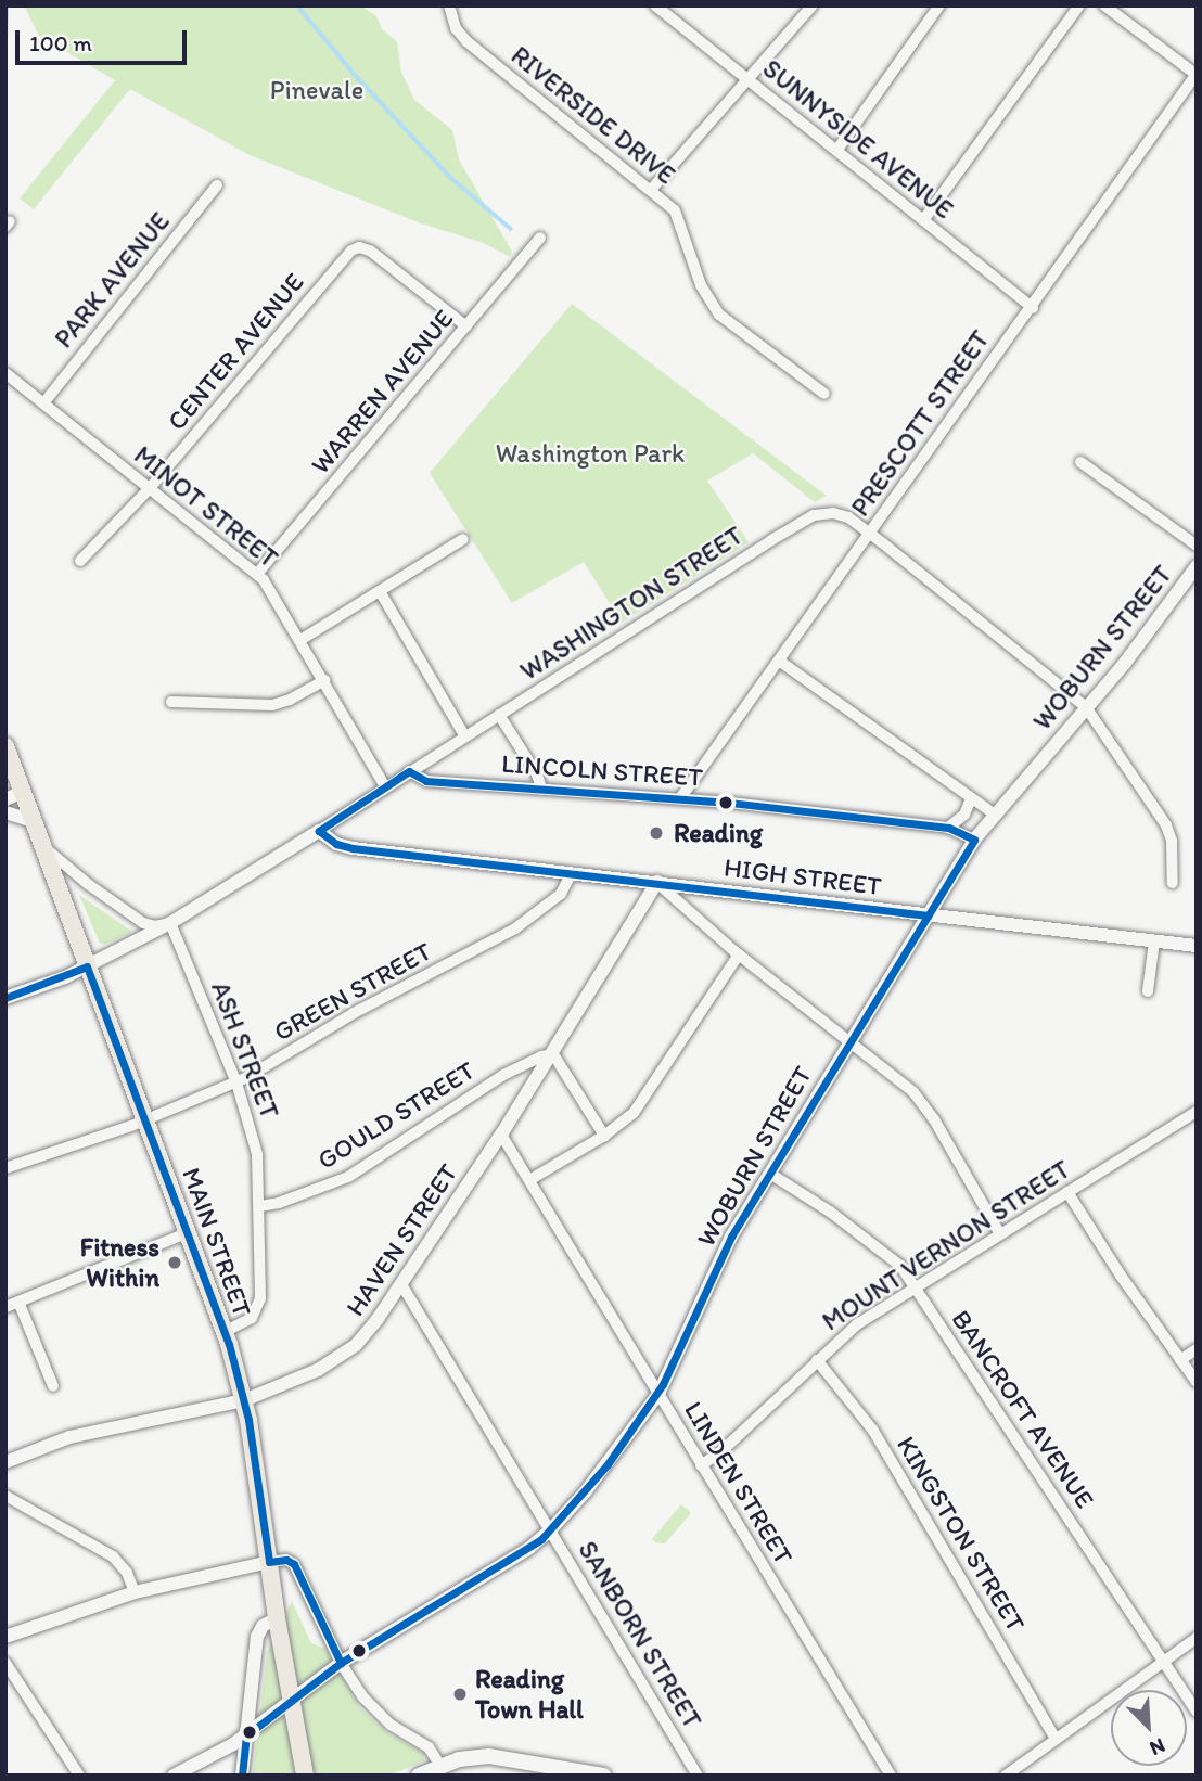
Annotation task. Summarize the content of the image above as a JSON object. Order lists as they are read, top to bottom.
{
  "streets": {
    "main road": ["MAIN STREET"],
    "street": [
      "RIVERSIDE DRIVE",
      "SUNNYSIDE AVENUE",
      "PARK AVENUE",
      "CENTER AVENUE",
      "WARREN AVENUE",
      "PRESCOTT STREET",
      "MINOT STREET",
      "WASHINGTON STREET",
      "WOBURN STREET",
      "LINCOLN STREET",
      "HIGH STREET",
      "GREEN STREET",
      "ASH STREET",
      "GOULD STREET",
      "HAVEN STREET",
      "MOUNT VERNON STREET",
      "BANCROFT AVENUE",
      "LINDEN STREET",
      "KINGSTON STREET",
      "SANBORN STREET"
    ]
  },
  "crossings": [
    ["SUNNYSIDE AVENUE", "PRESCOTT STREET"],
    ["PARK AVENUE", "MINOT STREET"],
    ["CENTER AVENUE", "WARREN AVENUE"],
    ["CENTER AVENUE", "MINOT STREET"],
    ["WARREN AVENUE", "MINOT STREET"],
    ["PRESCOTT STREET", "WASHINGTON STREET"],
    ["PRESCOTT STREET", "LINCOLN STREET"],
    ["MINOT STREET", "WASHINGTON STREET"],
    ["WASHINGTON STREET", "WOBURN STREET"],
    ["WASHINGTON STREET", "LINCOLN STREET"],
    ["WASHINGTON STREET", "HIGH STREET"],
    ["WASHINGTON STREET", "ASH STREET"],
    ["WASHINGTON STREET", "MAIN STREET"],
    ["WOBURN STREET", "LINCOLN STREET"],
    ["WOBURN STREET", "HIGH STREET"],
    ["WOBURN STREET", "MAIN STREET"],
    ["WOBURN STREET", "BANCROFT AVENUE"],
    ["WOBURN STREET", "LINDEN STREET"],
    ["WOBURN STREET", "SANBORN STREET"],
    ["HIGH STREET", "GREEN STREET"],
    ["HIGH STREET", "HAVEN STREET"],
    ["GREEN STREET", "ASH STREET"],
    ["GREEN STREET", "MAIN STREET"],
    ["ASH STREET", "GOULD STREET"],
    ["ASH STREET", "MAIN STREET"],
    ["GOULD STREET", "HAVEN STREET"],
    ["HAVEN STREET", "MAIN STREET"],
    ["HAVEN STREET", "LINDEN STREET"],
    ["HAVEN STREET", "SANBORN STREET"],
    ["MOUNT VERNON STREET", "BANCROFT AVENUE"],
    ["MOUNT VERNON STREET", "LINDEN STREET"],
    ["MOUNT VERNON STREET", "KINGSTON STREET"]
  ],
  "parks": ["Pinevale", "Washington Park"],
  "places": ["Reading", "Fitness Within", "Reading Town Hall"],
  "scale_bar": "100 m",
  "north": "bottom right"
}
